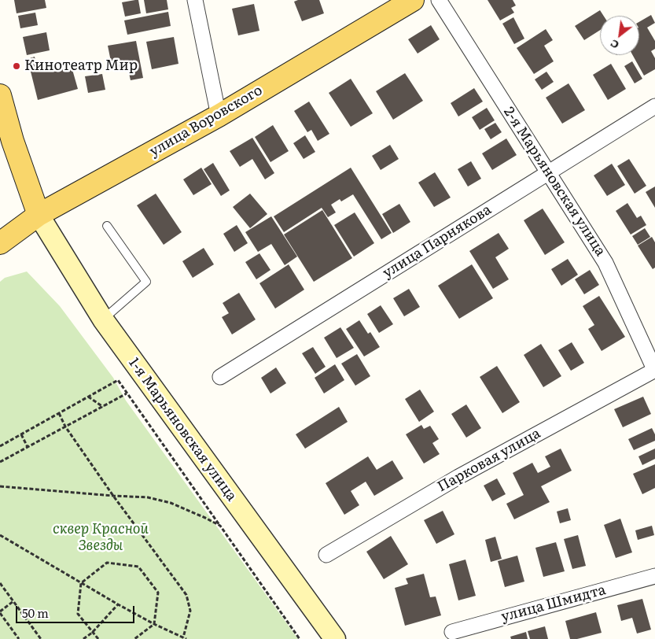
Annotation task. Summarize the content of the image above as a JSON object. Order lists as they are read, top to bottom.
{
  "streets": {
    "main road": ["улица Воровского", "1-я Марьяновская улица"],
    "street": [
      "2-я Марьяновская улица",
      "улица Парнякова",
      "Парковая улица",
      "улица Шмидта"
    ]
  },
  "crossings": [
    ["улица Воровского", "1-я Марьяновская улица"],
    ["2-я Марьяновская улица", "улица Парнякова"],
    ["2-я Марьяновская улица", "Парковая улица"]
  ],
  "parks": ["сквер Красной Звезды"],
  "places": ["Кинотеатр Мир"],
  "scale_bar": "50 m",
  "north": "bottom left"
}
